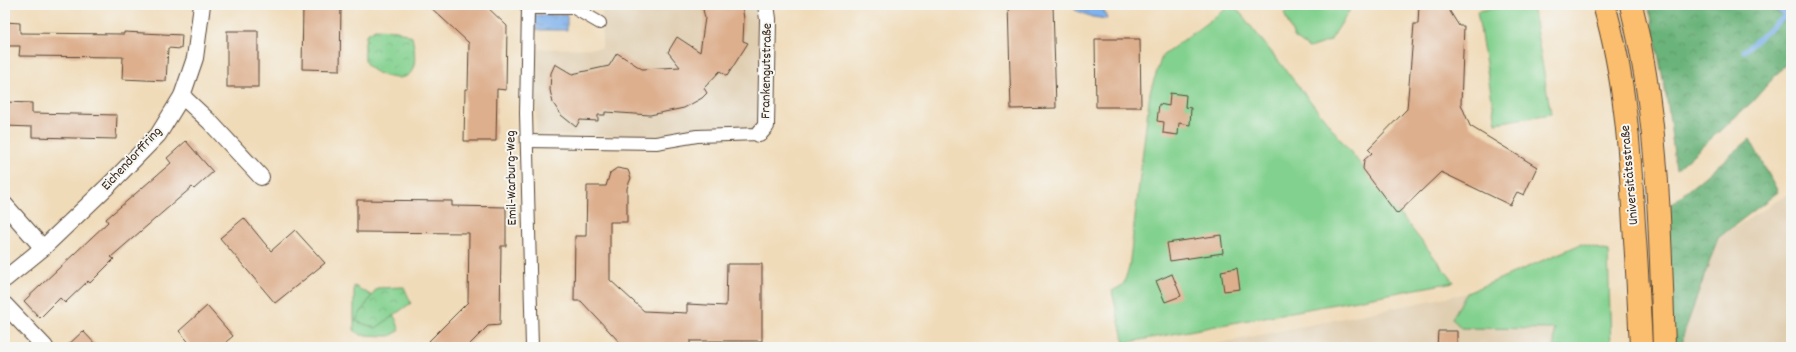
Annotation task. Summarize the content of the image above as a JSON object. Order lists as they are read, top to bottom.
{
  "streets": {
    "main road": ["Universitätsstraße"],
    "street": ["Frankengutstraße", "Eichendorffring", "Emil-Warburg-Weg"]
  }
}
